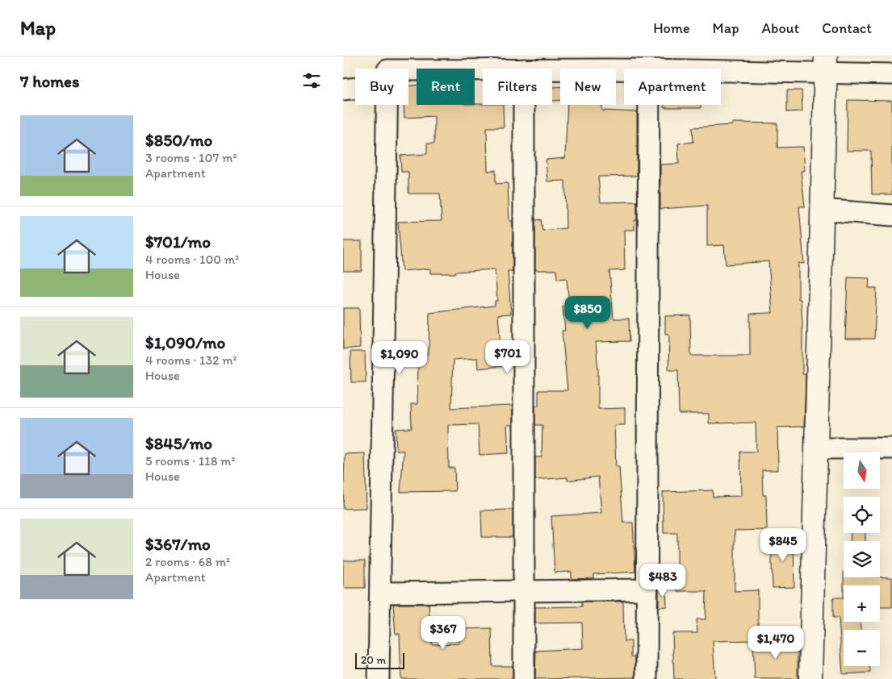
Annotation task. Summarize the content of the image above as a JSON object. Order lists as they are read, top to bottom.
{
  "scale_bar": "20 m",
  "north": "bottom",
  "page": {
    "header": "Map",
    "nav": [
      "Home",
      "Map",
      "About",
      "Contact"
    ],
    "heading": "7 homes",
    "chip": [
      "Buy",
      "Rent",
      "Filters",
      "New",
      "Apartment"
    ],
    "list": [
      {
        "name": "$850/mo",
        "note": "3 rooms · 107 m² · Apartment"
      },
      {
        "name": "$701/mo",
        "note": "4 rooms · 100 m² · House"
      },
      {
        "name": "$1,090/mo",
        "note": "4 rooms · 132 m² · House"
      },
      {
        "name": "$845/mo",
        "note": "5 rooms · 118 m² · House"
      },
      {
        "name": "$367/mo",
        "note": "2 rooms · 68 m² · Apartment"
      }
    ],
    "price": [
      "$850",
      "$701",
      "$1,090",
      "$845",
      "$483",
      "$367",
      "$1,470"
    ],
    "map_buttons": ["+", "−"],
    "scale": "20 m"
  }
}
